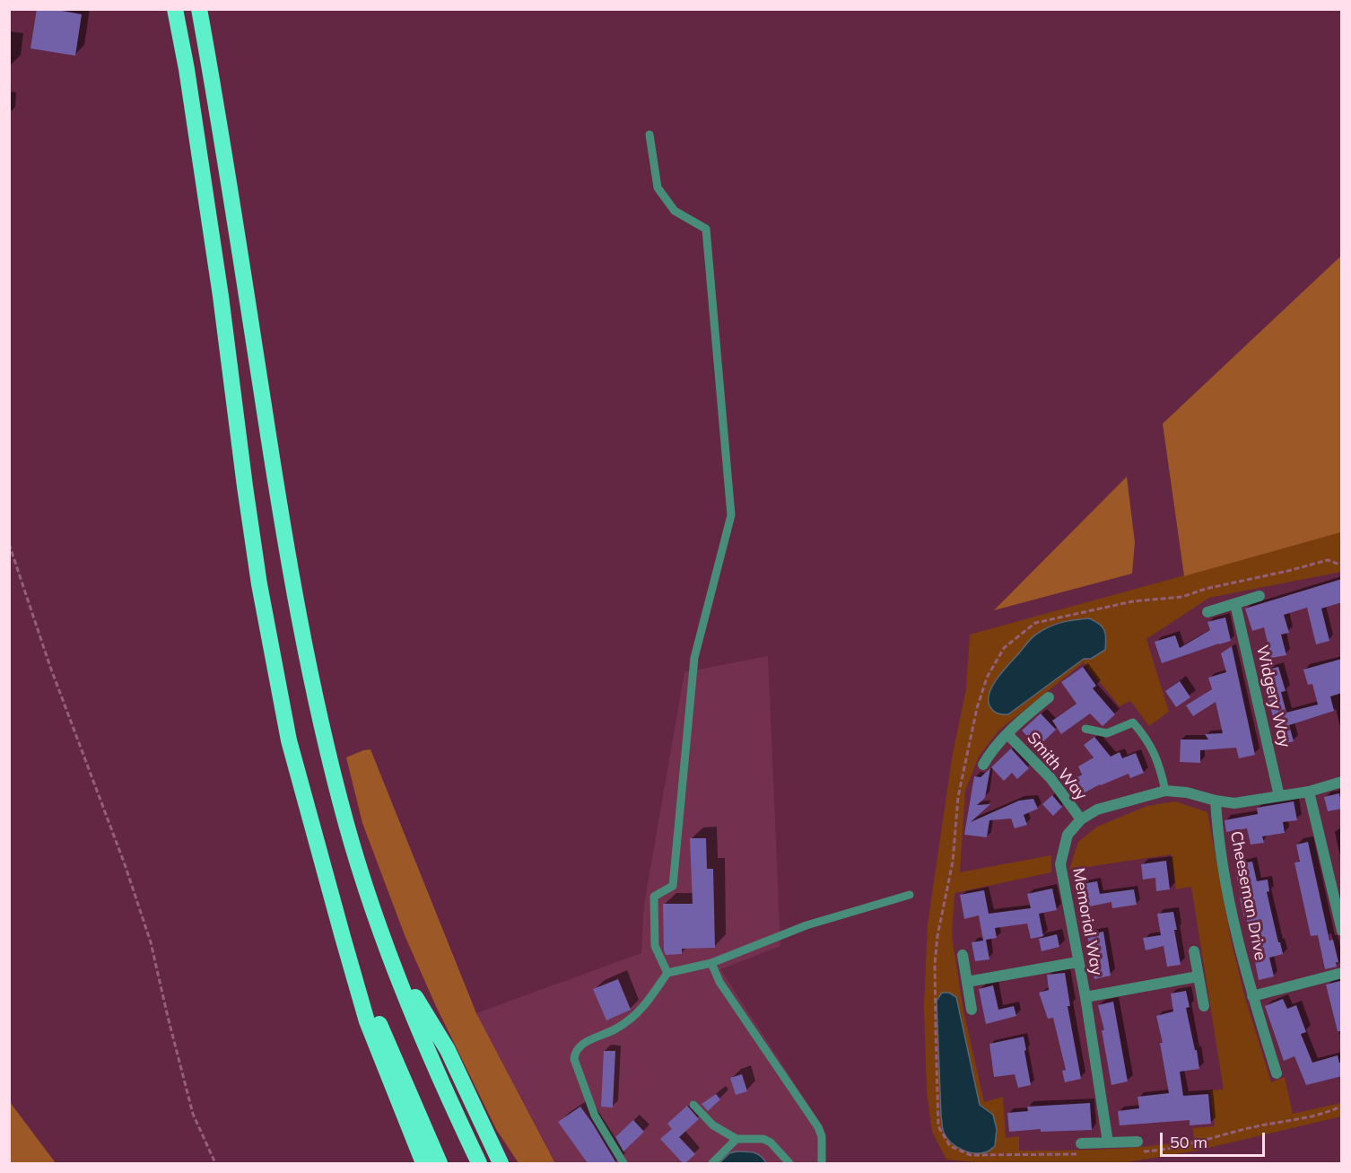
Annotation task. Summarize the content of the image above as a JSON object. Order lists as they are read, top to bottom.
{
  "streets": {
    "street": [
      "Widgery Way",
      "Smith Way",
      "Cheeseman Drive",
      "Memorial Way"
    ]
  },
  "crossings": [
    ["Widgery Way", "Memorial Way"],
    ["Smith Way", "Memorial Way"],
    ["Cheeseman Drive", "Memorial Way"]
  ],
  "scale_bar": "50 m"
}
